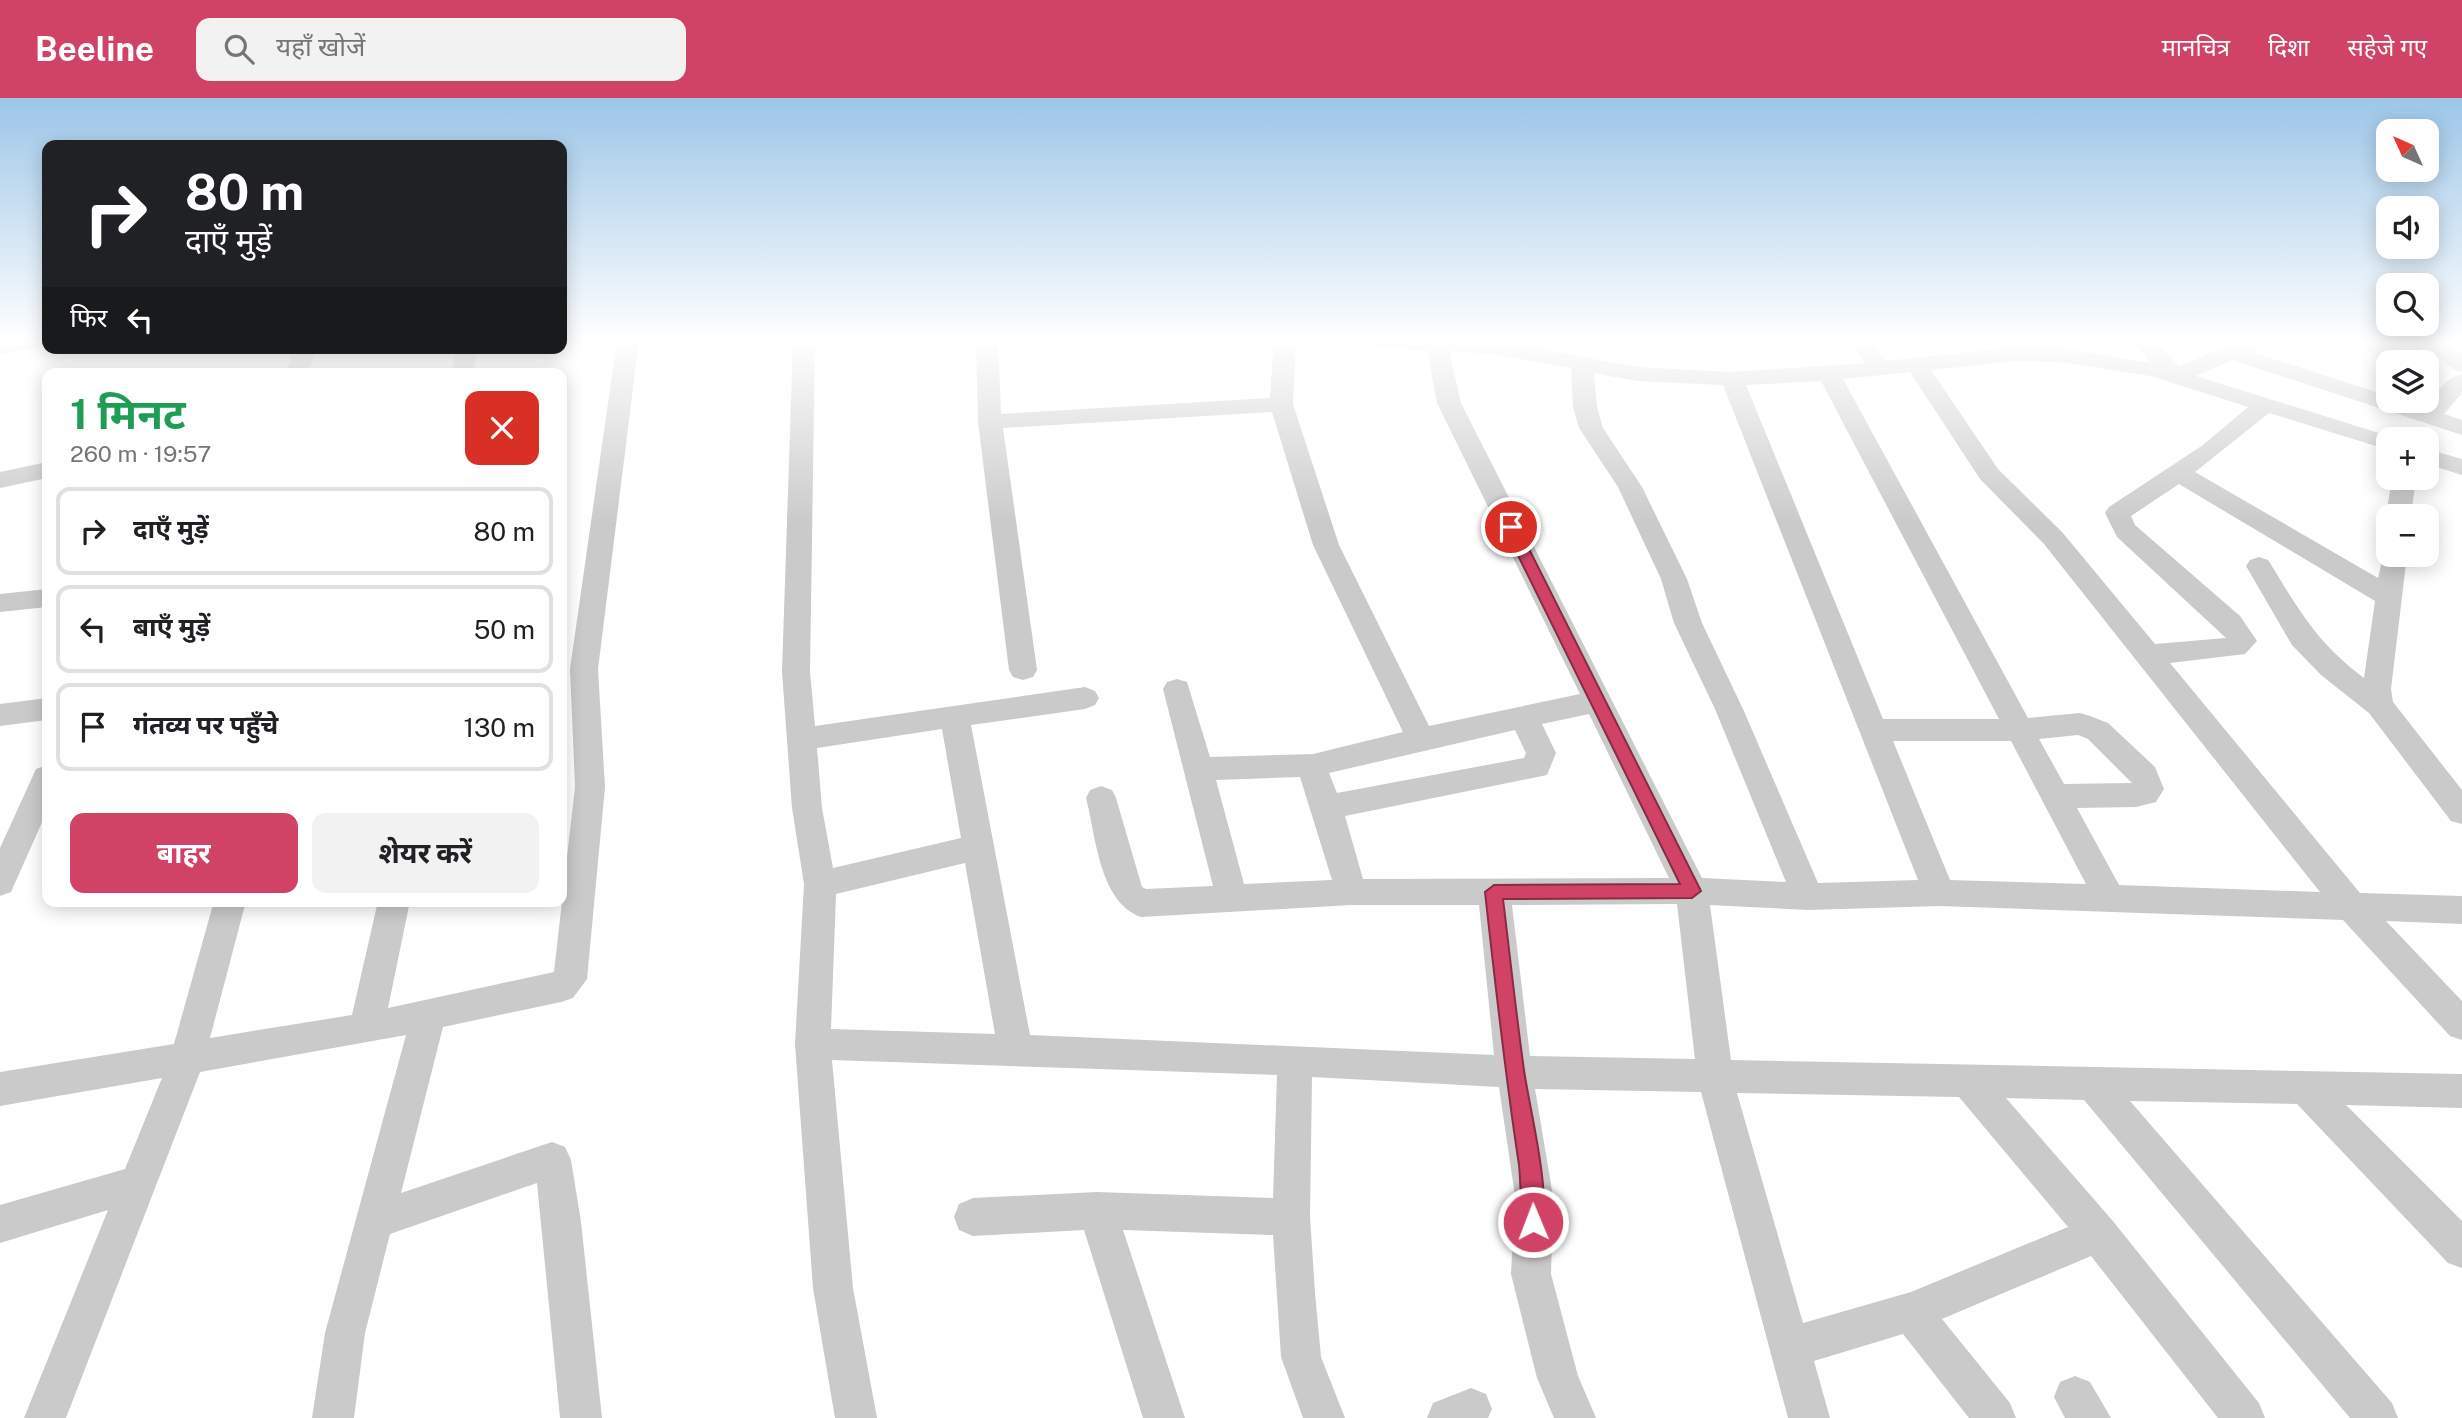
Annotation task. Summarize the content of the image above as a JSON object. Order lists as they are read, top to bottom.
{
  "north": "top left",
  "page": {
    "header": "Beeline",
    "search": "यहाँ खोजें",
    "nav": ["मानचित्र", "दिशा", "सहेजे गए"],
    "map_buttons": ["+", "−"],
    "turn": ["80 m", "दाएँ मुड़ें"],
    "then": "फिर",
    "heading": ["1 मिनट", "260 m · 19:57"],
    "list": [
      {
        "name": "दाएँ मुड़ें",
        "value": "80 m"
      },
      {
        "name": "बाएँ मुड़ें",
        "value": "50 m"
      },
      {
        "name": "गंतव्य पर पहुँचे",
        "value": "130 m"
      }
    ],
    "buttons": ["बाहर", "शेयर करें"]
  }
}
